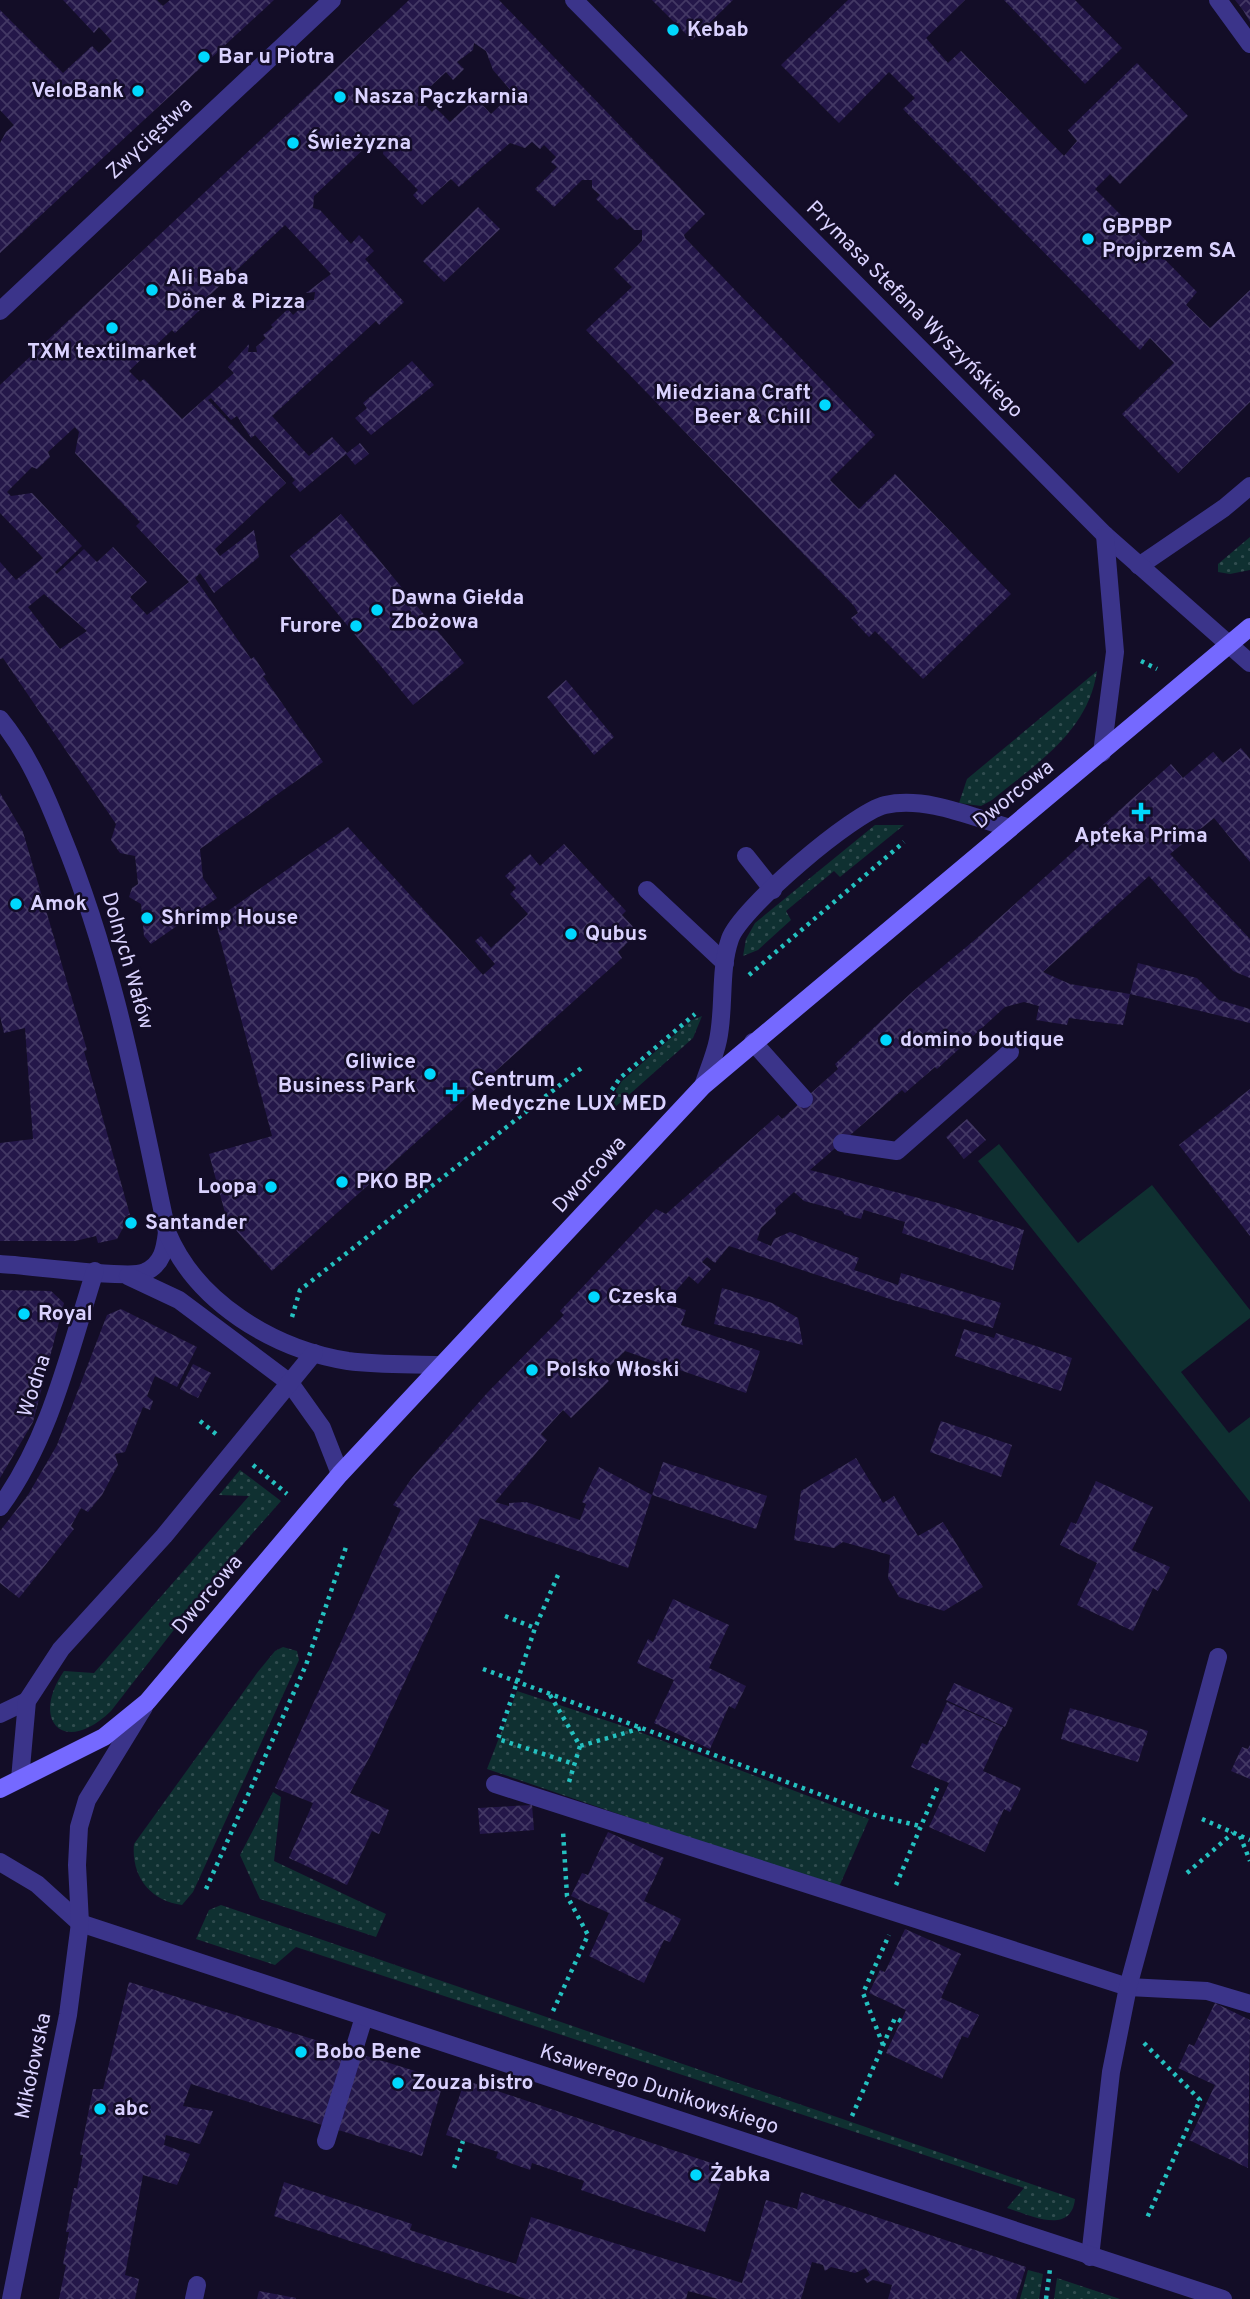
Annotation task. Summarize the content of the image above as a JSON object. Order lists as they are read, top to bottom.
{
  "streets": {
    "main road": ["Dworcowa"],
    "street": [
      "Zwycięstwa",
      "Prymasa Stefana Wyszyńskiego",
      "Dolnych Wałów",
      "Wodna",
      "Mikołowska",
      "Ksawerego Dunikowskiego"
    ]
  },
  "crossings": [
    ["Prymasa Stefana Wyszyńskiego", "Dworcowa"],
    ["Dworcowa", "Dolnych Wałów"],
    ["Dworcowa", "Mikołowska"],
    ["Mikołowska", "Ksawerego Dunikowskiego"]
  ],
  "places": {
    "other": [
      "Kebab",
      "Bar u Piotra",
      "VeloBank",
      "Nasza Pączkarnia",
      "Świeżyzna",
      "GBPBP Projprzem SA",
      "Ali Baba Döner & Pizza",
      "TXM textilmarket",
      "Miedziana Craft Beer & Chill",
      "Dawna Giełda Zbożowa",
      "Furore",
      "Amok",
      "Shrimp House",
      "Qubus",
      "domino boutique",
      "Gliwice Business Park",
      "PKO BP",
      "Loopa",
      "Santander",
      "Czeska",
      "Royal",
      "Polsko Włoski",
      "Bobo Bene",
      "Zouza bistro",
      "abc",
      "Żabka"
    ],
    "health": ["Apteka Prima", "Centrum Medyczne LUX MED"]
  }
}
